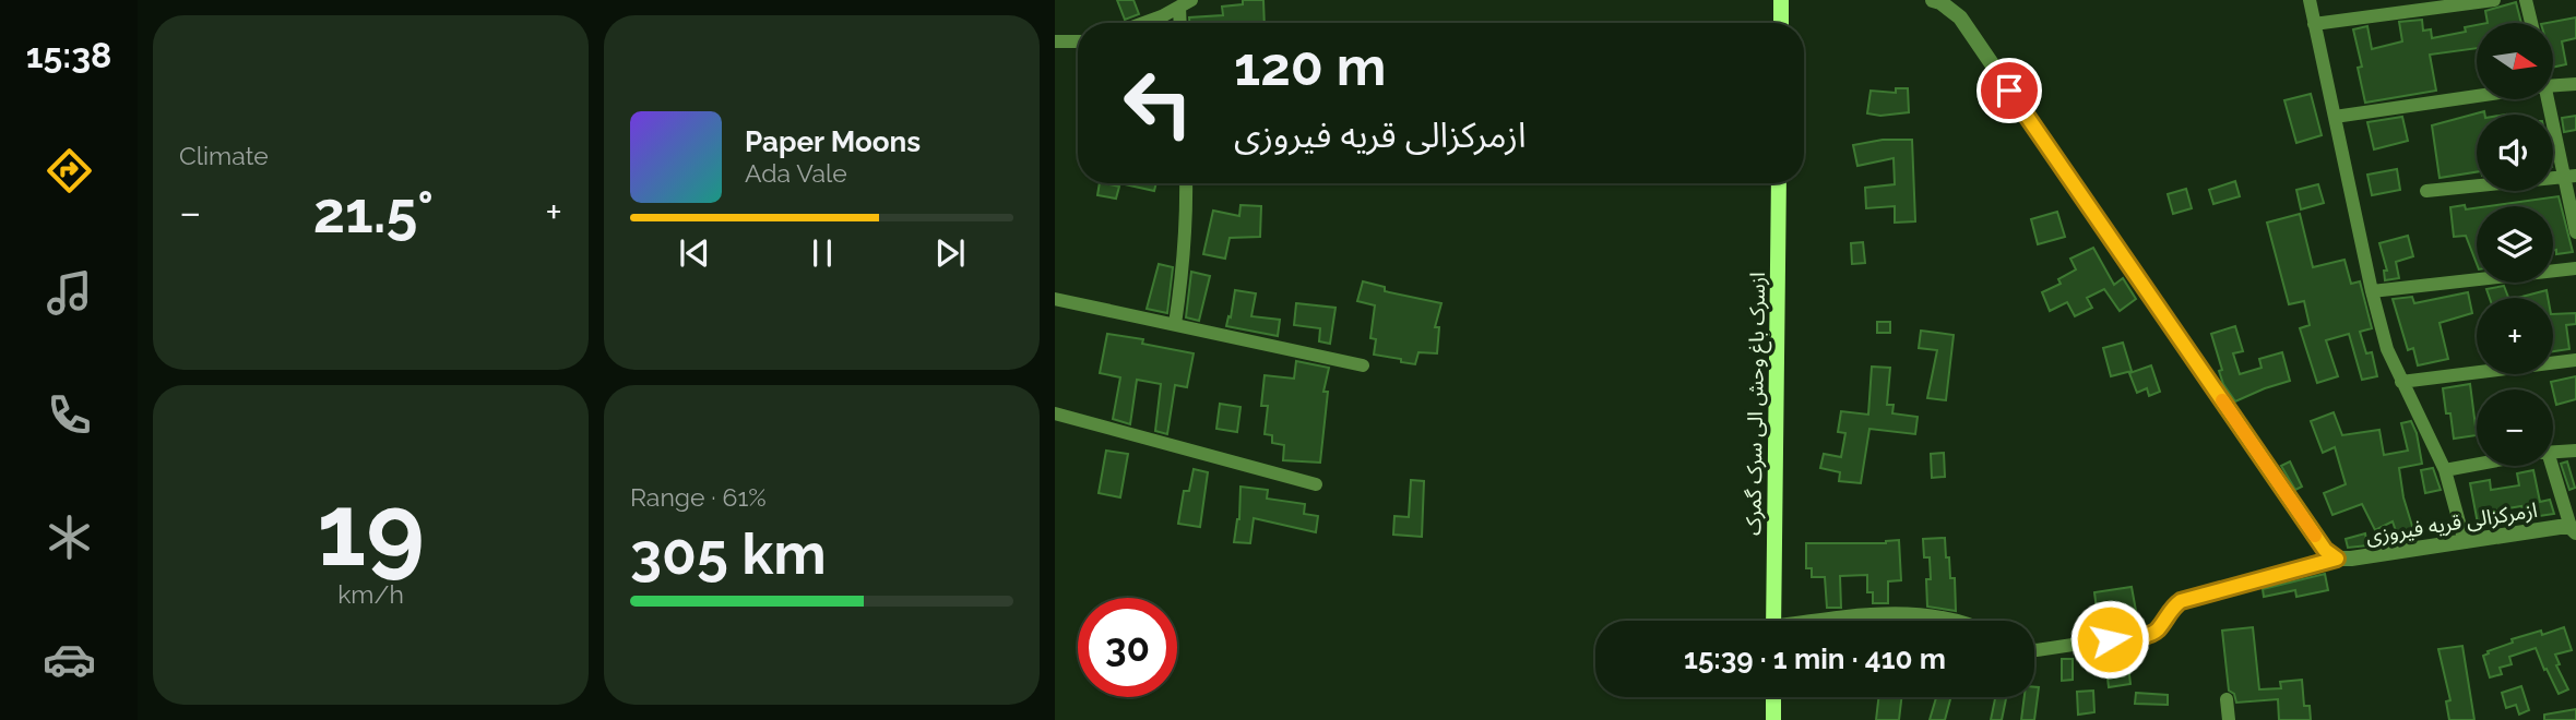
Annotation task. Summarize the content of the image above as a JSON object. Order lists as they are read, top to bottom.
{
  "streets": {
    "main road": ["ازسرک باغ وحش الی سرک گمرک"],
    "street": ["ازمرکزالی قریه فیروزی"]
  },
  "north": "right",
  "page": {
    "tabs": "15:38",
    "tile": [
      "Climate",
      ["19", "km/h"],
      ["Range · 61%", "305 km"]
    ],
    "map_buttons": ["+", "−"],
    "turn": ["120 m", "ازمرکزالی قریه فیروزی"],
    "song": ["Paper Moons", "Ada Vale"],
    "heat": ["−", "21.5°", "+"],
    "limit": "30",
    "trip": "15:39 · 1 min · 410 m"
  }
}
